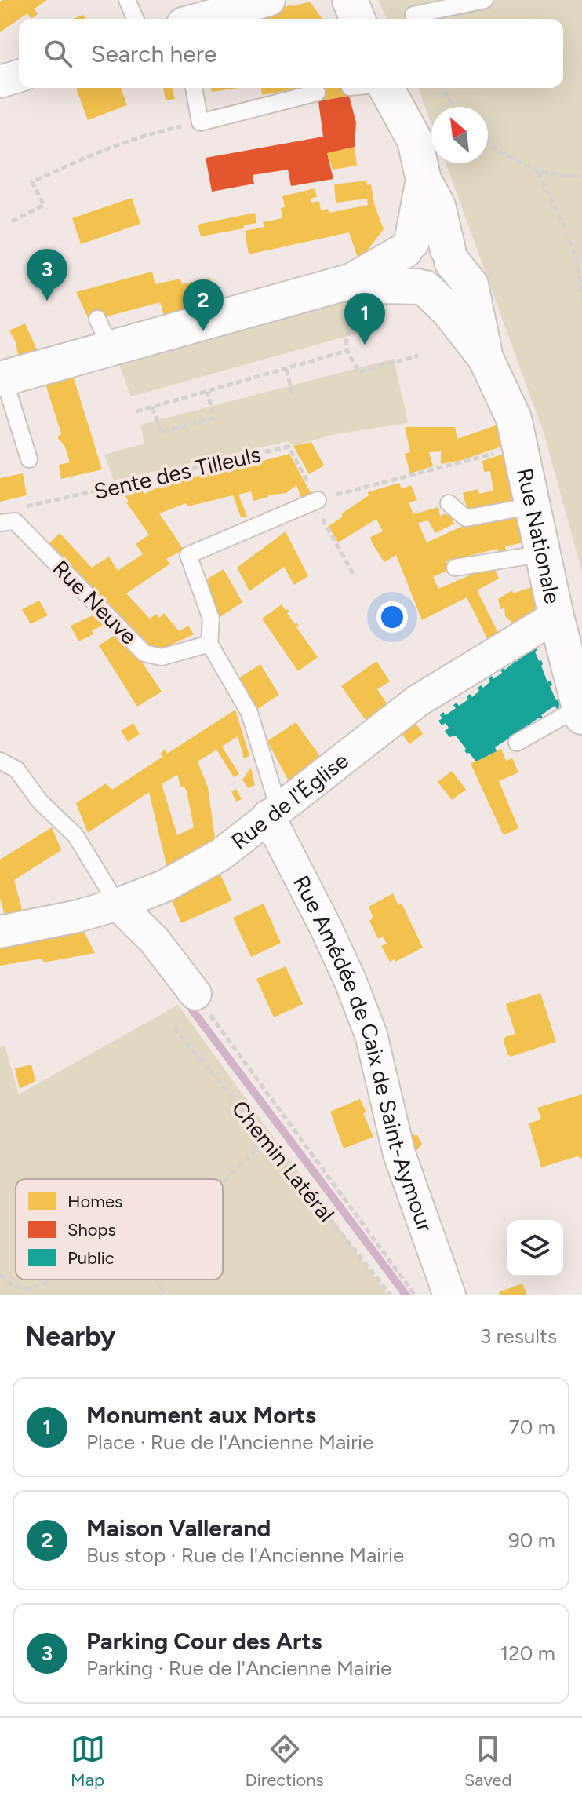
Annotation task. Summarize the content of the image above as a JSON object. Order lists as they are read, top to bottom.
{
  "streets": {
    "street": ["Rue Nationale", "Rue de l'Église", "Rue Amédée de Caix de Saint-Aymour"],
    "lane": ["Rue Neuve"],
    "path": ["Sente des Tilleuls", "Chemin Latéral"]
  },
  "crossings": [
    ["Sente des Tilleuls", "Rue Neuve"],
    ["Rue Nationale", "Rue de l'Église"],
    ["Rue de l'Église", "Rue Amédée de Caix de Saint-Aymour"]
  ],
  "legend": ["Homes", "Shops", "Public"],
  "north": "top left",
  "page": {
    "search": "Search here",
    "pins": ["3", "2", "1"],
    "heading": ["Nearby", "3 results"],
    "list": [
      {
        "mark": "1",
        "name": "Monument aux Morts",
        "note": "Place · Rue de l'Ancienne Mairie",
        "value": "70 m"
      },
      {
        "mark": "2",
        "name": "Maison Vallerand",
        "note": "Bus stop · Rue de l'Ancienne Mairie",
        "value": "90 m"
      },
      {
        "mark": "3",
        "name": "Parking Cour des Arts",
        "note": "Parking · Rue de l'Ancienne Mairie",
        "value": "120 m"
      }
    ],
    "nav": ["Map", "Directions", "Saved"]
  }
}
